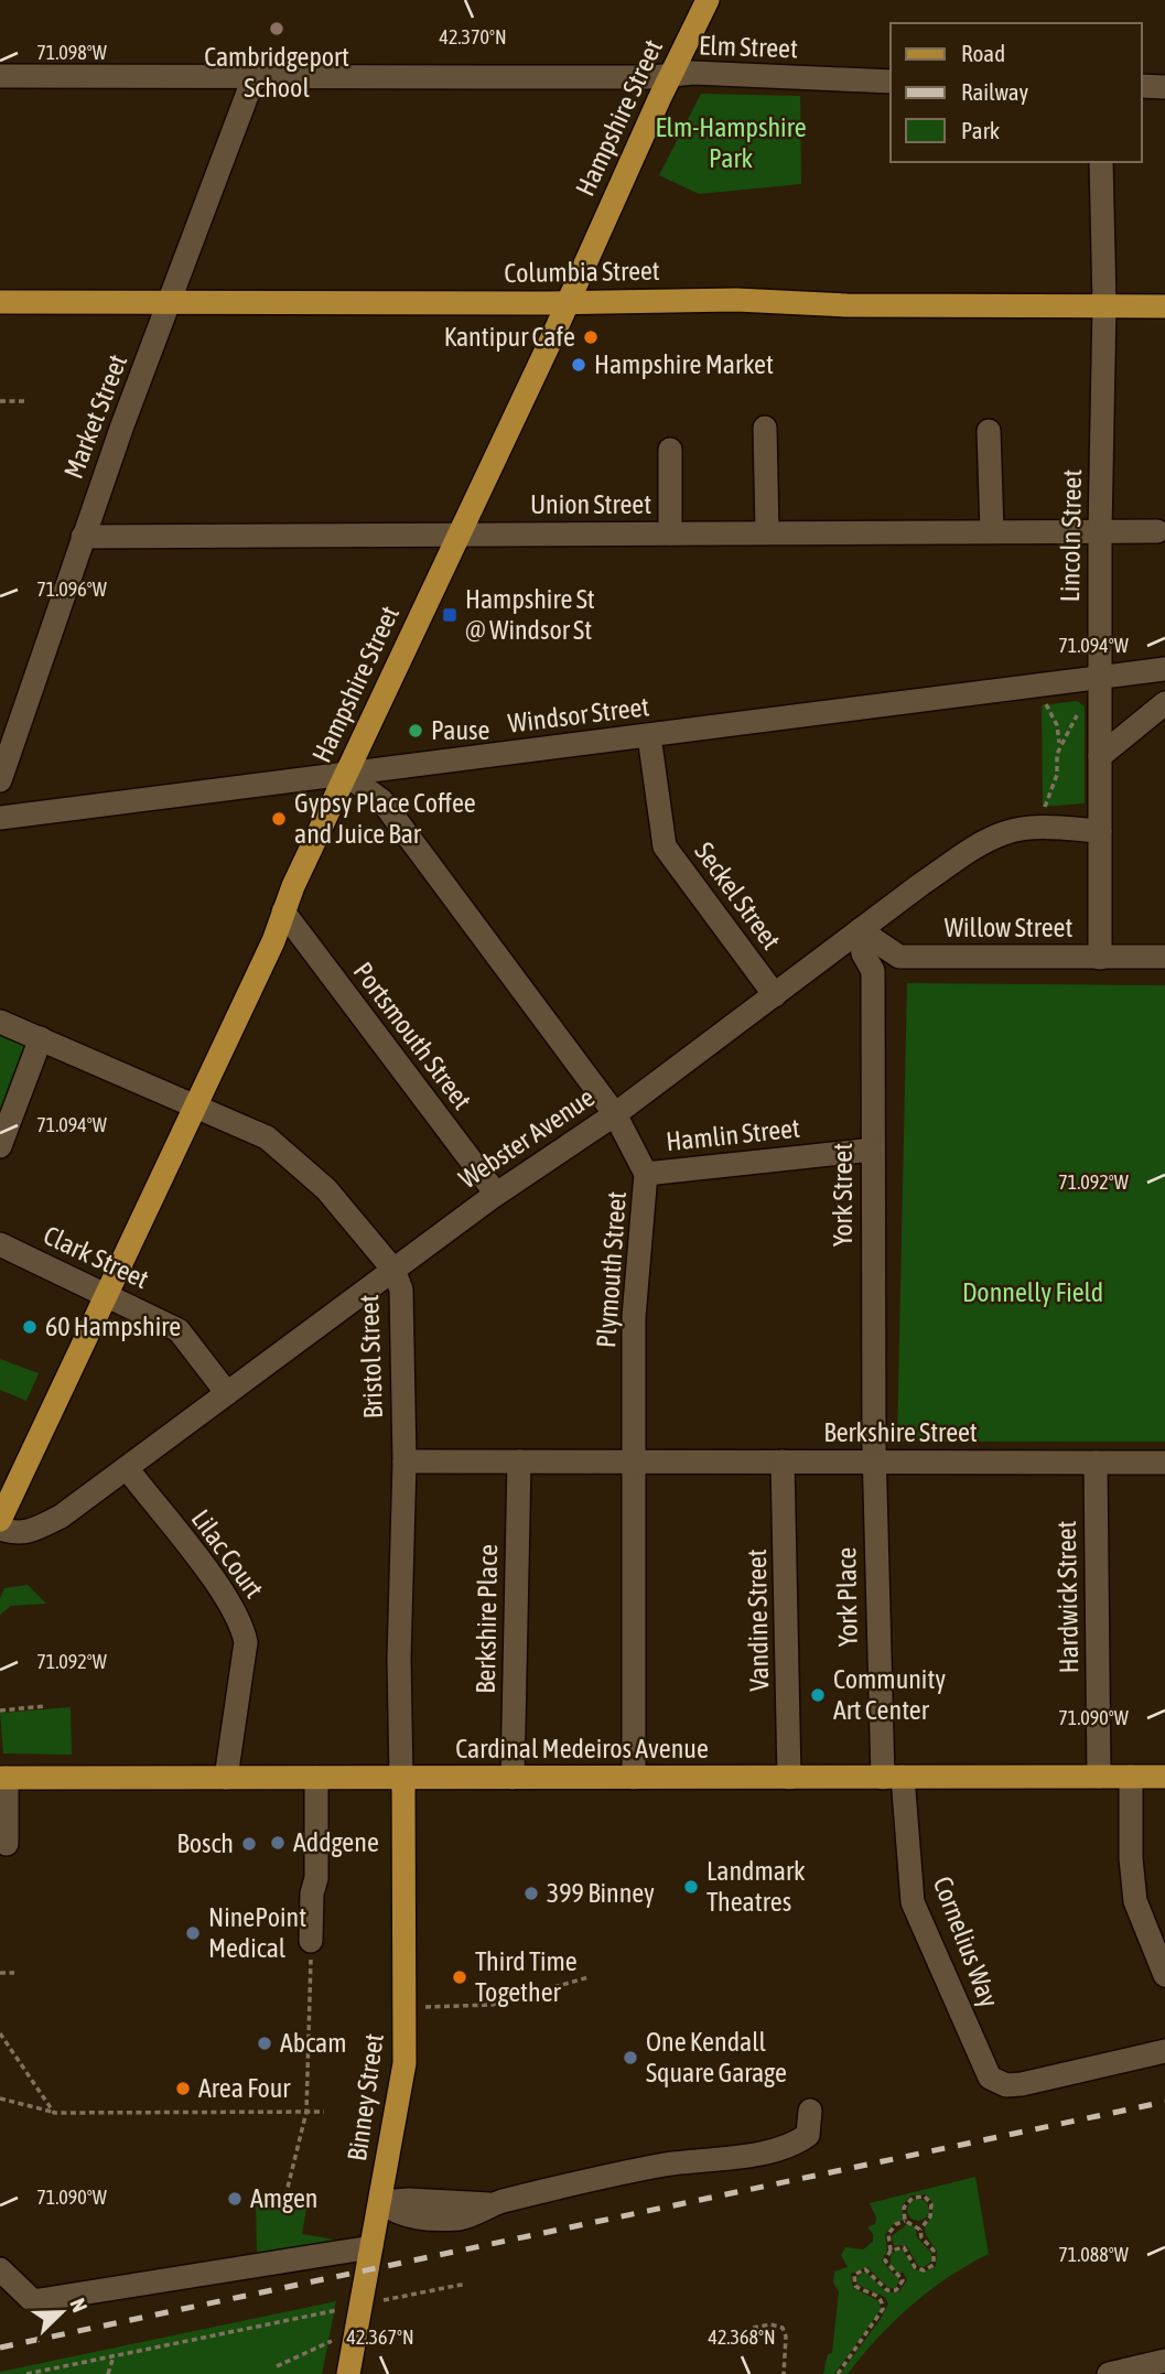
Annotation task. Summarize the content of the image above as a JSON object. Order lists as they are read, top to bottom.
{
  "streets": {
    "main road": [
      "Hampshire Street",
      "Columbia Street",
      "Cardinal Medeiros Avenue",
      "Binney Street"
    ],
    "street": [
      "Elm Street",
      "Market Street",
      "Union Street",
      "Lincoln Street",
      "Windsor Street",
      "Seckel Street",
      "Willow Street",
      "Portsmouth Street",
      "Hamlin Street",
      "Webster Avenue",
      "York Street",
      "Clark Street",
      "Plymouth Street",
      "Bristol Street",
      "Berkshire Street",
      "Lilac Court",
      "York Place",
      "Hardwick Street",
      "Berkshire Place",
      "Vandine Street",
      "Cornelius Way"
    ]
  },
  "crossings": [
    ["Elm Street", "Hampshire Street"],
    ["Elm Street", "Market Street"],
    ["Hampshire Street", "Columbia Street"],
    ["Hampshire Street", "Union Street"],
    ["Hampshire Street", "Windsor Street"],
    ["Hampshire Street", "Portsmouth Street"],
    ["Hampshire Street", "Clark Street"],
    ["Hampshire Street", "Plymouth Street"],
    ["Hampshire Street", "Bristol Street"],
    ["Columbia Street", "Market Street"],
    ["Columbia Street", "Lincoln Street"],
    ["Market Street", "Union Street"],
    ["Union Street", "Lincoln Street"],
    ["Lincoln Street", "Windsor Street"],
    ["Lincoln Street", "Willow Street"],
    ["Lincoln Street", "Webster Avenue"],
    ["Windsor Street", "Seckel Street"],
    ["Windsor Street", "Plymouth Street"],
    ["Seckel Street", "Webster Avenue"],
    ["Willow Street", "Webster Avenue"],
    ["Willow Street", "York Street"],
    ["Portsmouth Street", "Webster Avenue"],
    ["Hamlin Street", "York Street"],
    ["Hamlin Street", "Plymouth Street"],
    ["Webster Avenue", "York Street"],
    ["Webster Avenue", "Clark Street"],
    ["Webster Avenue", "Plymouth Street"],
    ["Webster Avenue", "Bristol Street"],
    ["Webster Avenue", "Lilac Court"],
    ["York Street", "Berkshire Street"],
    ["York Street", "York Place"],
    ["Plymouth Street", "Berkshire Street"],
    ["Plymouth Street", "Cardinal Medeiros Avenue"],
    ["Bristol Street", "Cardinal Medeiros Avenue"],
    ["Bristol Street", "Binney Street"],
    ["Berkshire Street", "York Place"],
    ["Berkshire Street", "Hardwick Street"],
    ["Berkshire Street", "Vandine Street"],
    ["Lilac Court", "Cardinal Medeiros Avenue"],
    ["York Place", "Cardinal Medeiros Avenue"],
    ["York Place", "Cornelius Way"],
    ["Hardwick Street", "Cardinal Medeiros Avenue"],
    ["Berkshire Place", "Cardinal Medeiros Avenue"],
    ["Vandine Street", "Cardinal Medeiros Avenue"],
    ["Cardinal Medeiros Avenue", "Cornelius Way"],
    ["Cardinal Medeiros Avenue", "Binney Street"]
  ],
  "parks": ["Elm-Hampshire Park", "Donnelly Field"],
  "places": {
    "other": [
      "Cambridgeport School",
      "Kantipur Cafe",
      "Hampshire Market",
      "Pause",
      "Gypsy Place Coffee and Juice Bar",
      "60 Hampshire",
      "Community Art Center",
      "Addgene",
      "Bosch",
      "Landmark Theatres",
      "399 Binney",
      "NinePoint Medical",
      "Third Time Together",
      "Abcam",
      "One Kendall Square Garage",
      "Area Four",
      "Amgen"
    ],
    "transit": ["Hampshire St @ Windsor St"]
  },
  "legend": ["Road", "Railway", "Park"],
  "north": "top right",
  "coordinates": [
    "42.370°N",
    "71.098°W",
    "71.096°W",
    "71.094°W",
    "71.092°W",
    "71.090°W",
    "71.088°W",
    "42.367°N",
    "42.368°N"
  ]
}
